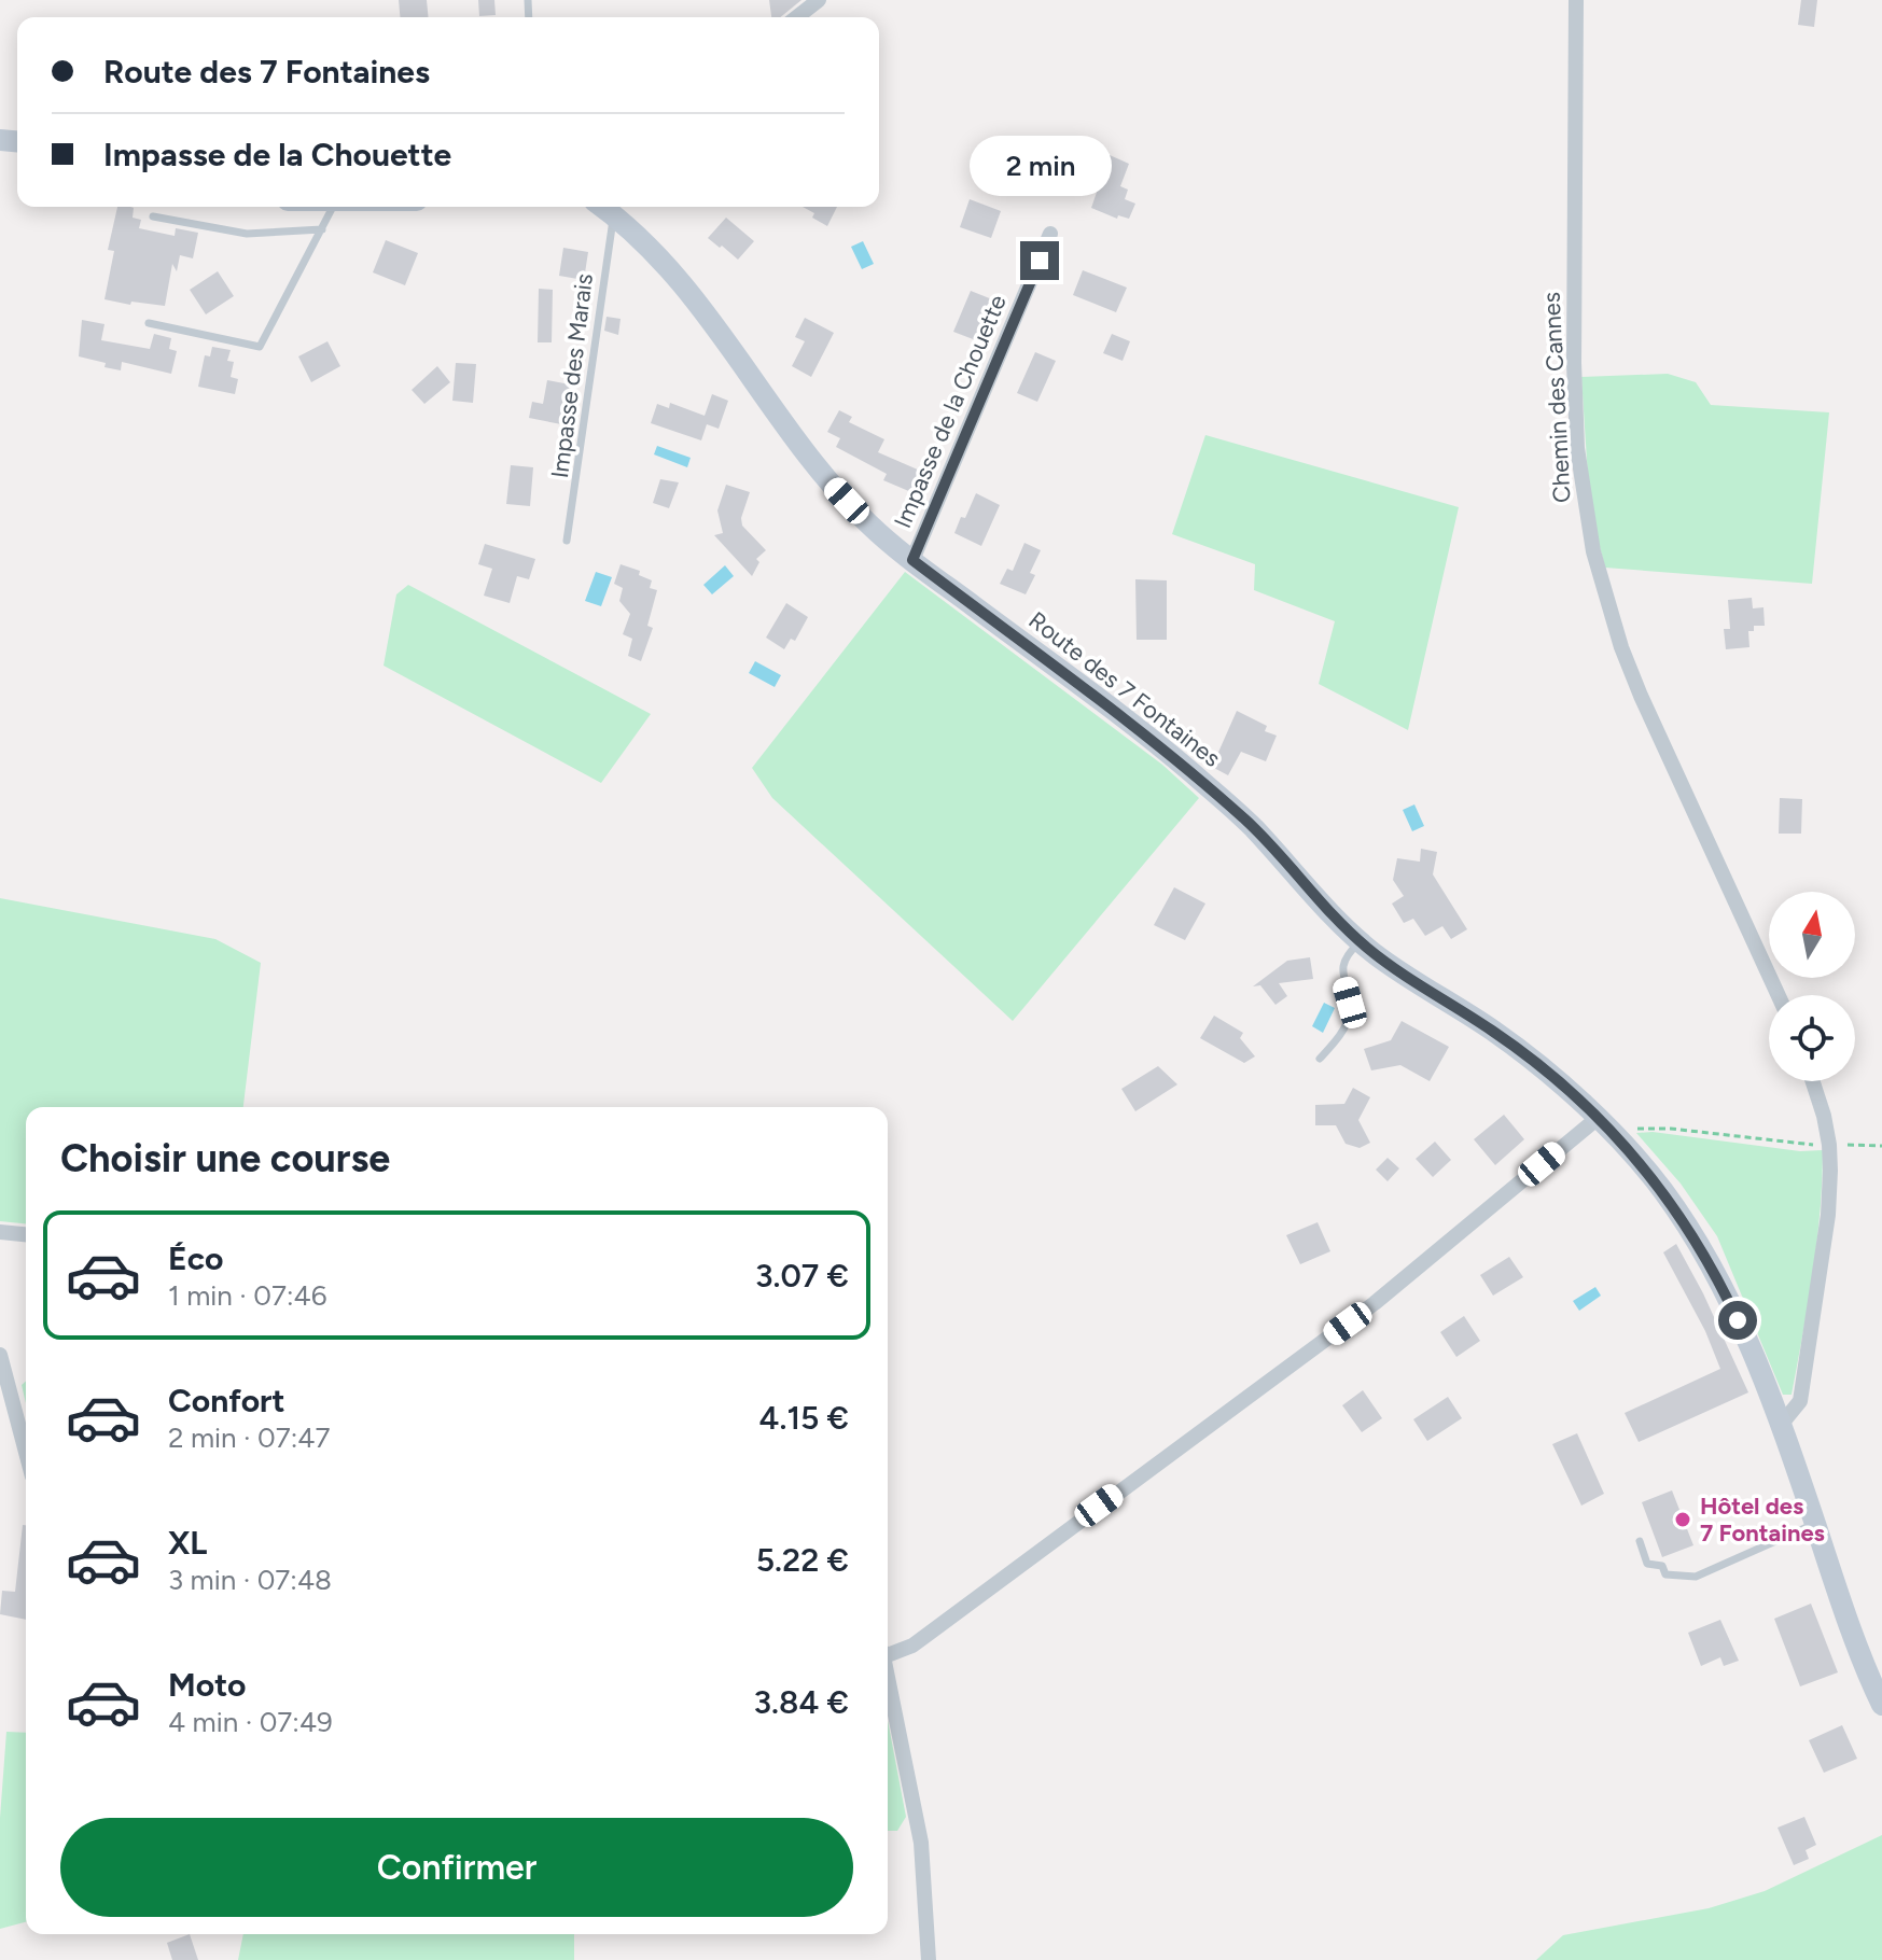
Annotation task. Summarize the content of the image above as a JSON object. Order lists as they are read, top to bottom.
{
  "streets": {
    "street": ["Chemin des Cannes", "Impasse de la Chouette", "Route des 7 Fontaines"],
    "lane": ["Impasse des Marais"]
  },
  "crossings": [
    ["Impasse des Marais", "Route des 7 Fontaines"],
    ["Impasse de la Chouette", "Route des 7 Fontaines"]
  ],
  "places": ["Hôtel des 7 Fontaines"],
  "north": "top",
  "page": {
    "banner": ["Route des 7 Fontaines", "Impasse de la Chouette"],
    "bubble": "2 min",
    "heading": "Choisir une course",
    "list": [
      {
        "name": "Éco",
        "note": "1 min · 07:46",
        "value": "3.07 €"
      },
      {
        "name": "Confort",
        "note": "2 min · 07:47",
        "value": "4.15 €"
      },
      {
        "name": "XL",
        "note": "3 min · 07:48",
        "value": "5.22 €"
      },
      {
        "name": "Moto",
        "note": "4 min · 07:49",
        "value": "3.84 €"
      }
    ],
    "buttons": "Confirmer"
  }
}
